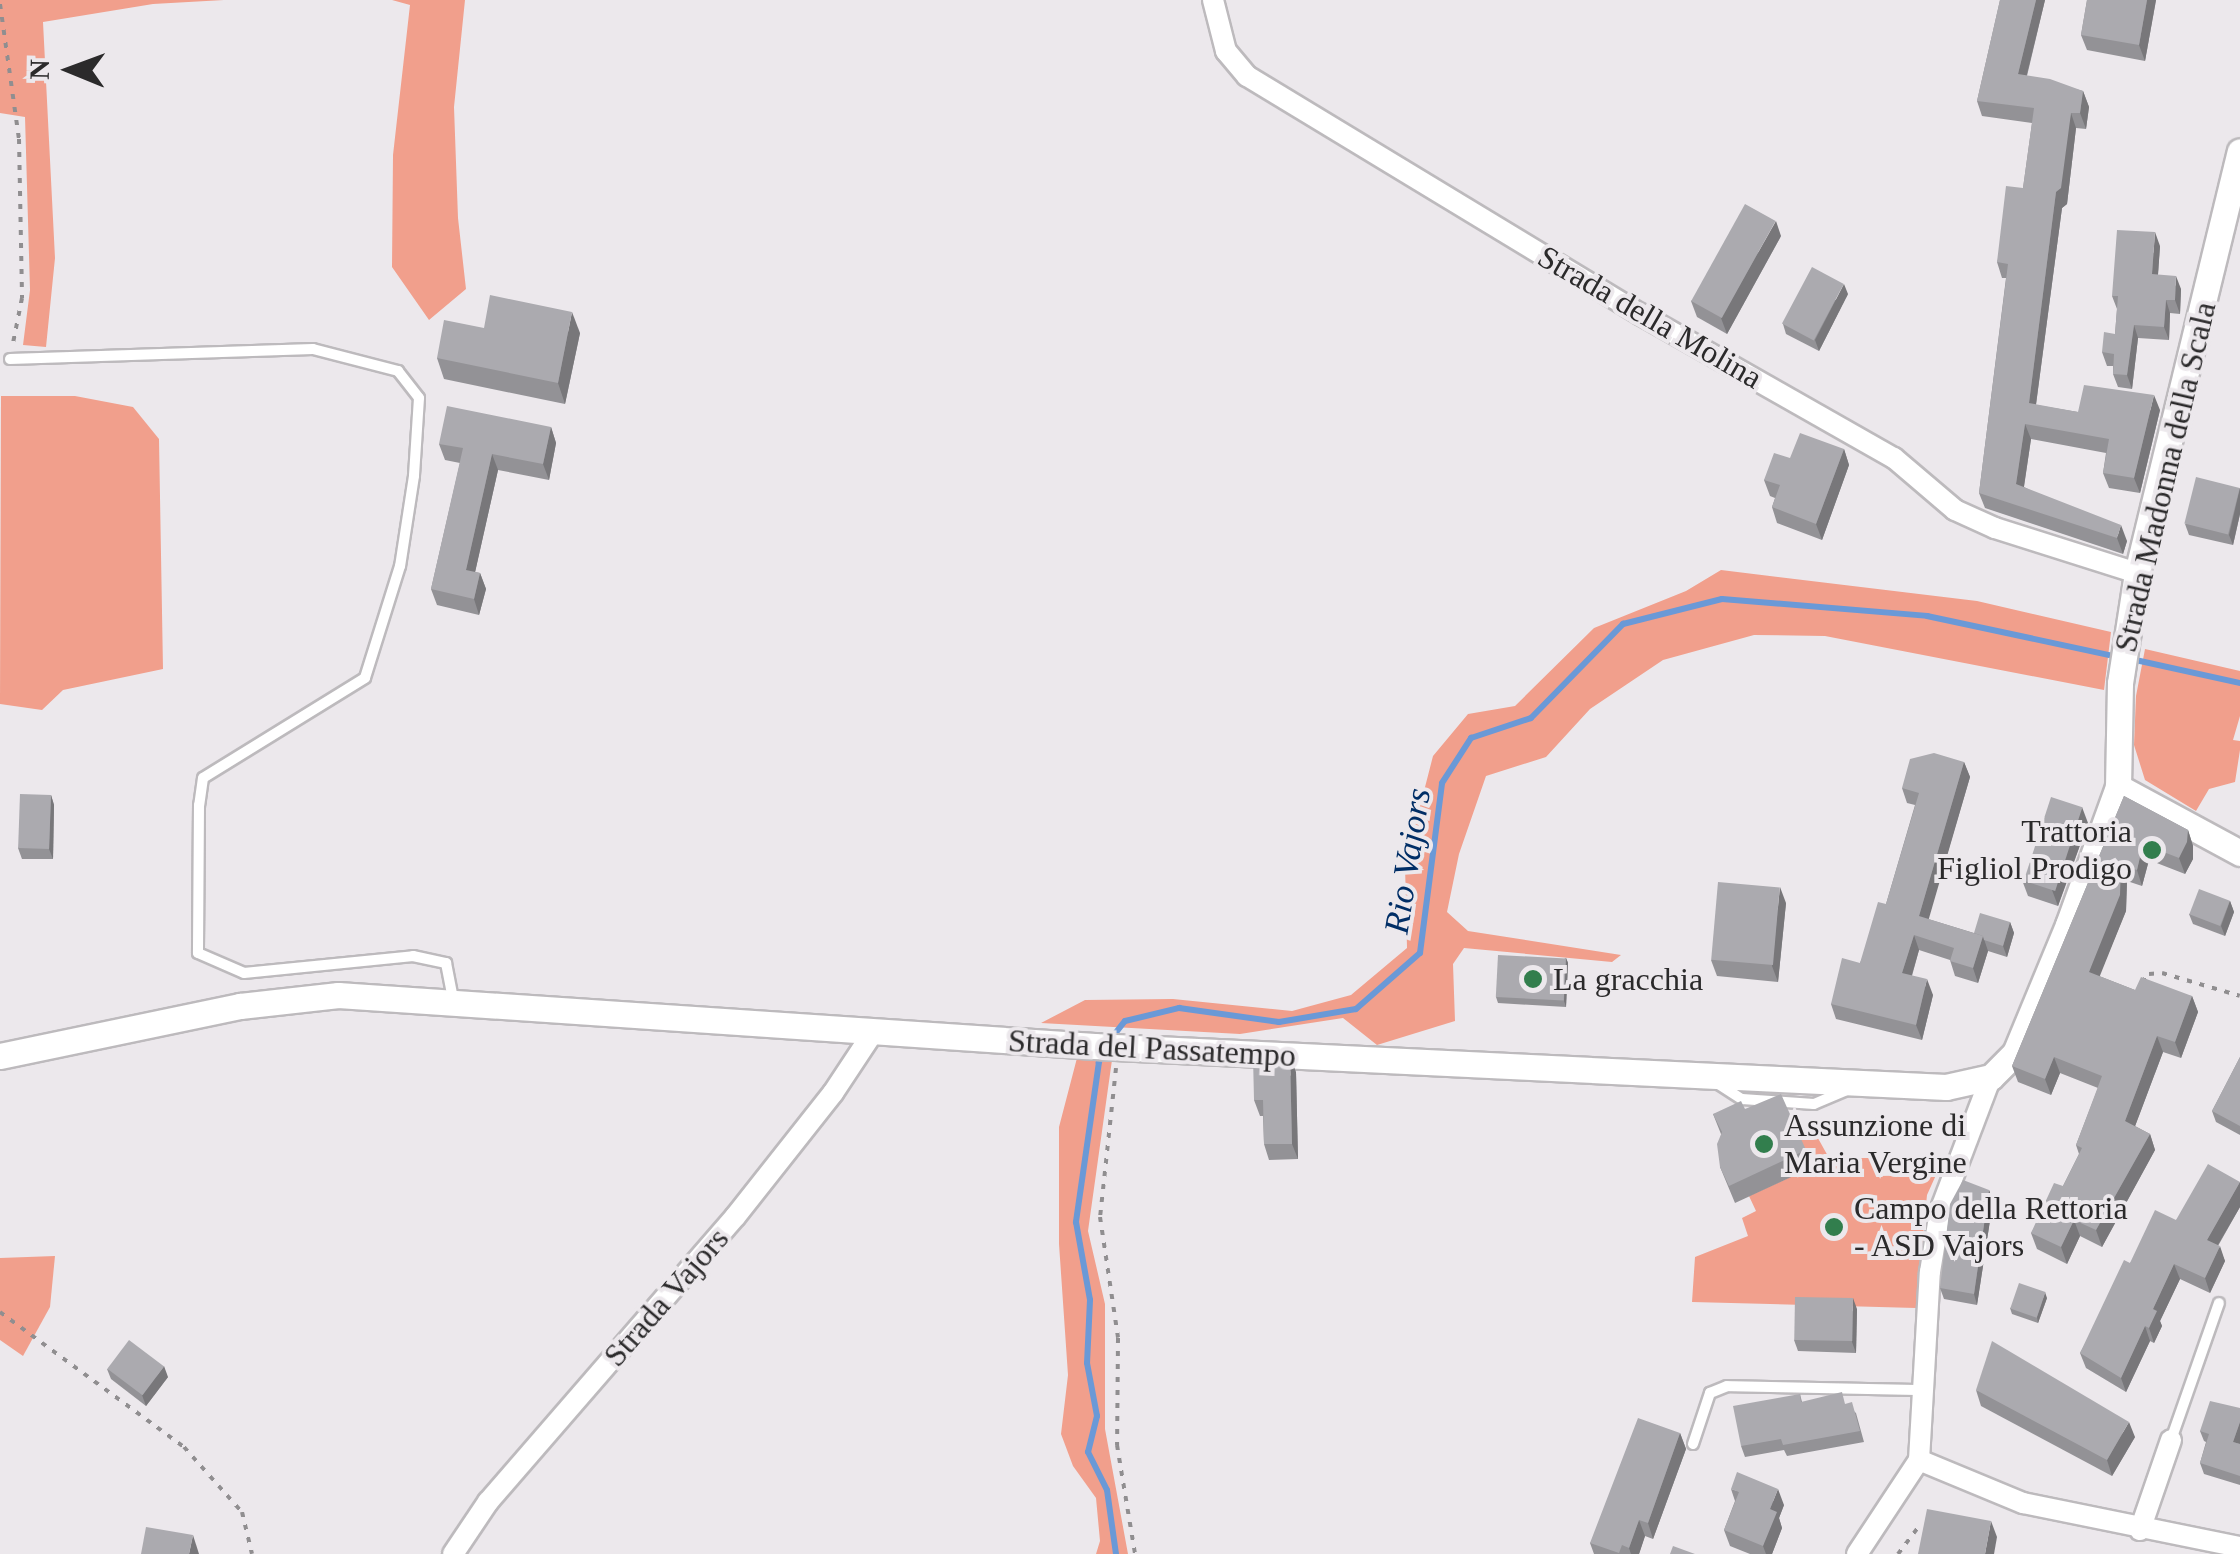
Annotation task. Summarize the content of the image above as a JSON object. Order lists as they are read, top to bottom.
{
  "streets": {
    "street": [
      "Strada della Molina",
      "Strada Madonna della Scala",
      "Strada del Passatempo",
      "Strada Vajors"
    ]
  },
  "crossings": [
    ["Strada della Molina", "Strada Madonna della Scala"],
    ["Strada del Passatempo", "Strada Vajors"]
  ],
  "water": ["Rio Vajors"],
  "places": [
    "Trattoria Figliol Prodigo",
    "La gracchia",
    "Assunzione di Maria Vergine",
    "Campo della Rettoria - ASD Vajors"
  ],
  "north": "left"
}
